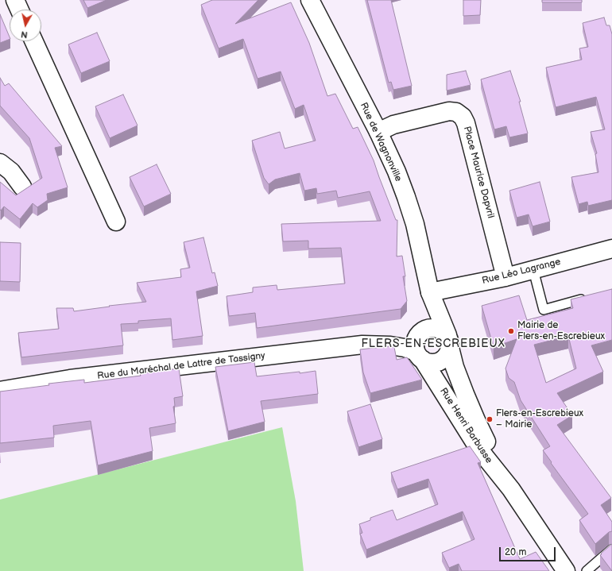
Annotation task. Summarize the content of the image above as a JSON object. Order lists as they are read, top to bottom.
{
  "streets": {
    "street": [
      "Rue de Wagnonville",
      "Place Maurice Dapvril",
      "Rue Léo Lagrange",
      "Rue du Maréchal de Lattre de Tassigny",
      "Rue Henri Barbusse"
    ]
  },
  "crossings": [
    ["Rue de Wagnonville", "Place Maurice Dapvril"],
    ["Rue de Wagnonville", "Rue Léo Lagrange"],
    ["Rue de Wagnonville", "Rue du Maréchal de Lattre de Tassigny"],
    ["Rue de Wagnonville", "Rue Henri Barbusse"],
    ["Place Maurice Dapvril", "Rue Léo Lagrange"],
    ["Rue du Maréchal de Lattre de Tassigny", "Rue Henri Barbusse"]
  ],
  "districts": ["FLERS-EN-ESCREBIEUX"],
  "places": ["Mairie de Flers-en-Escrebieux", "Flers-en-Escrebieux – Mairie"],
  "scale_bar": "20 m",
  "north": "bottom"
}
